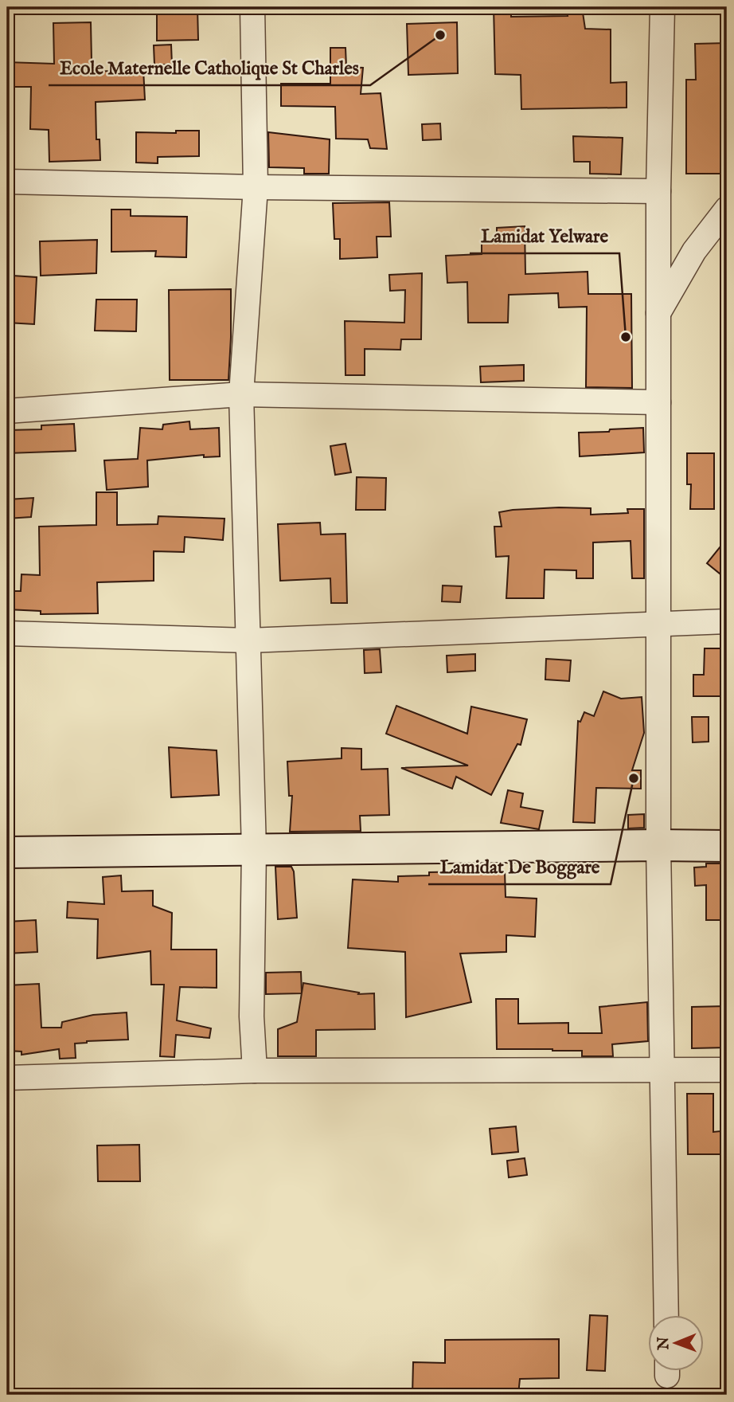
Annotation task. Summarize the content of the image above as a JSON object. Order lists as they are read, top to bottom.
{
  "places": ["Ecole Maternelle Catholique St Charles", "Lamidat Yelware", "Lamidat De Boggare"],
  "north": "left"
}
